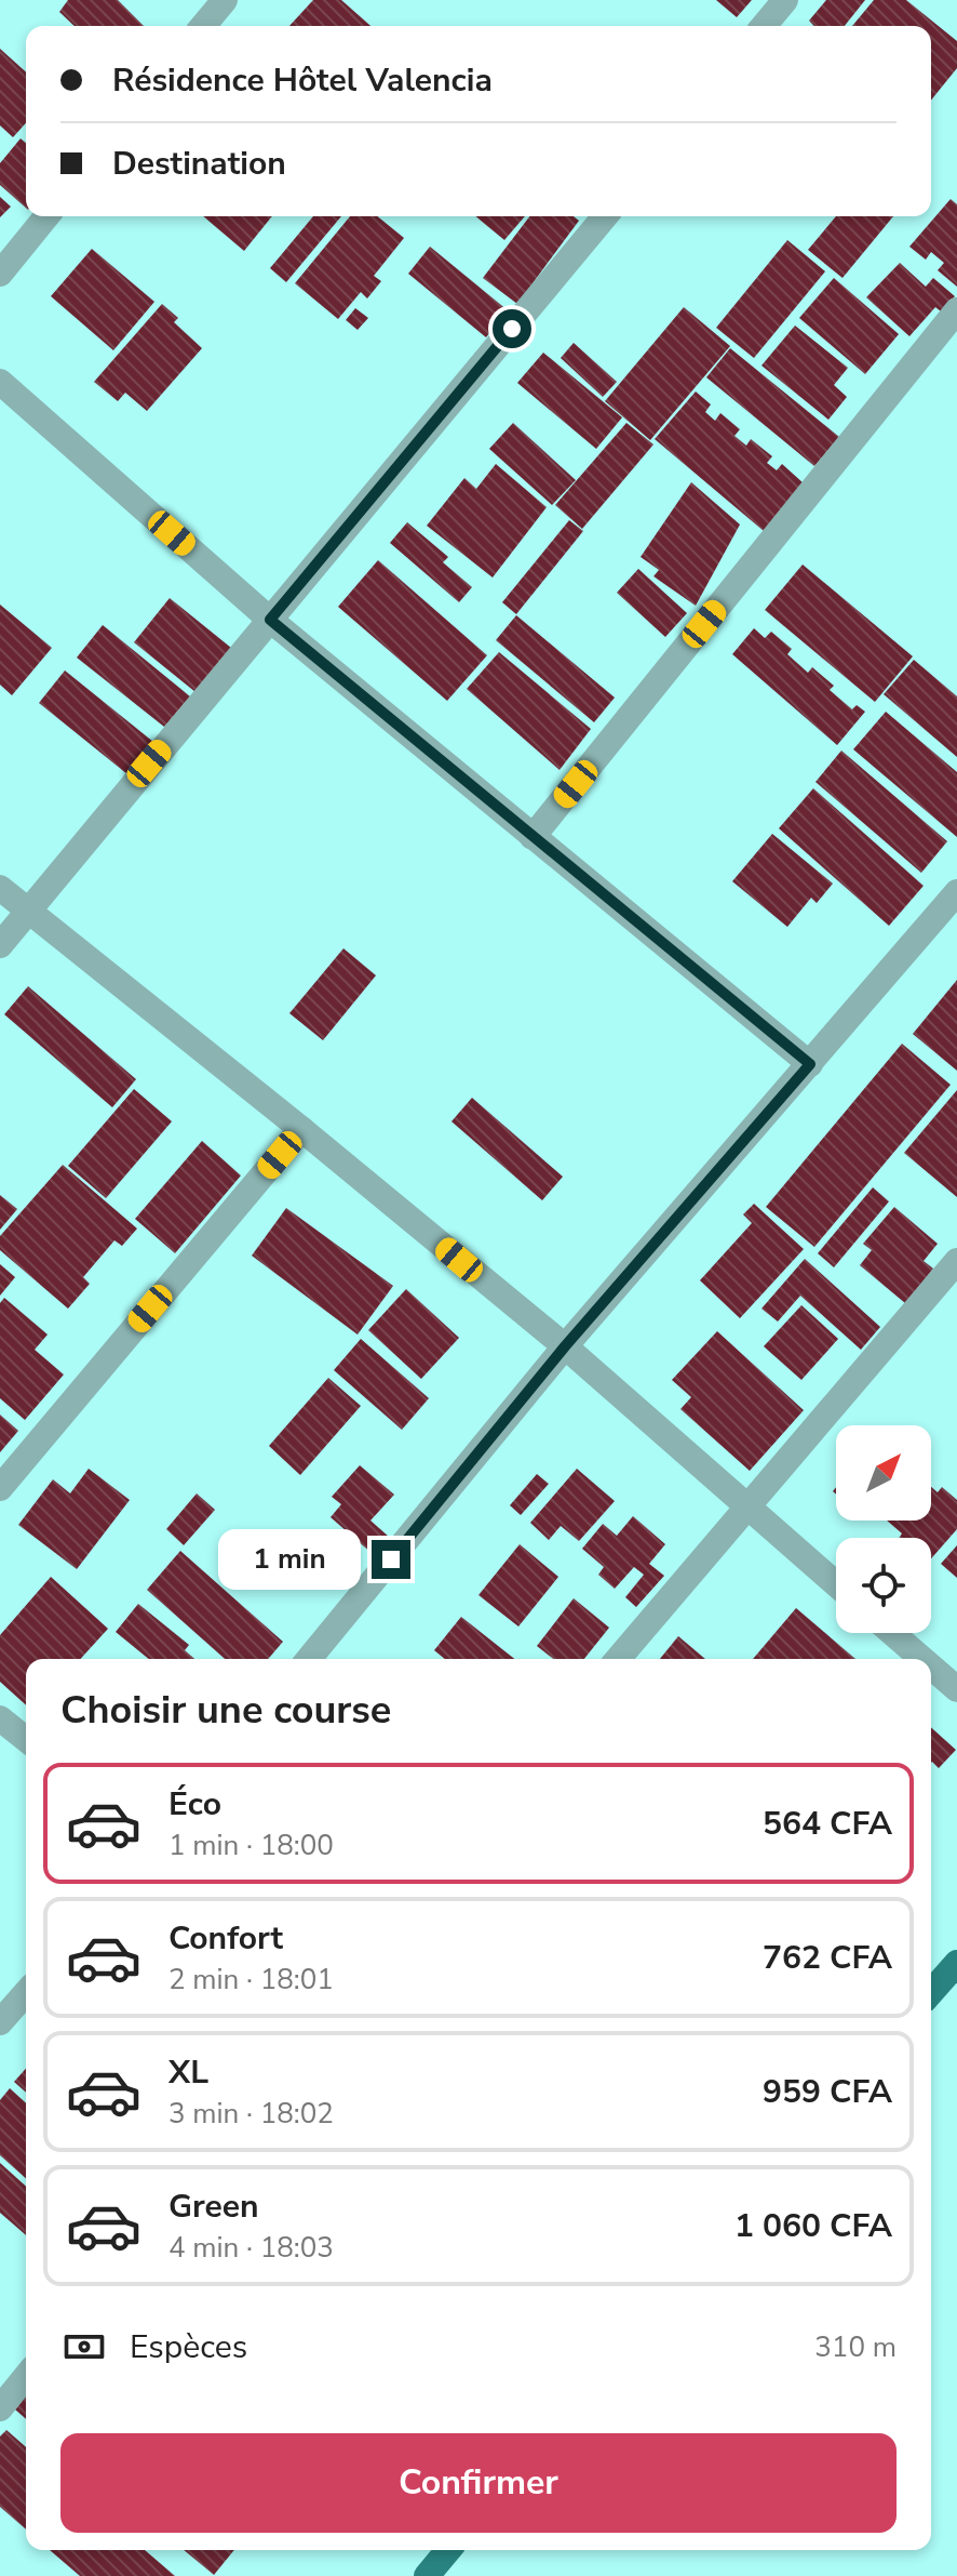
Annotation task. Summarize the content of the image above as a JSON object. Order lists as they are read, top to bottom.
{
  "north": "top right",
  "page": {
    "banner": ["Résidence Hôtel Valencia", "Destination"],
    "bubble": "1 min",
    "heading": "Choisir une course",
    "list": [
      {
        "name": "Éco",
        "note": "1 min · 18:00",
        "value": "564 CFA"
      },
      {
        "name": "Confort",
        "note": "2 min · 18:01",
        "value": "762 CFA"
      },
      {
        "name": "XL",
        "note": "3 min · 18:02",
        "value": "959 CFA"
      },
      {
        "name": "Green",
        "note": "4 min · 18:03",
        "value": "1 060 CFA"
      }
    ],
    "pay": ["Espèces", "310 m"],
    "buttons": "Confirmer"
  }
}
